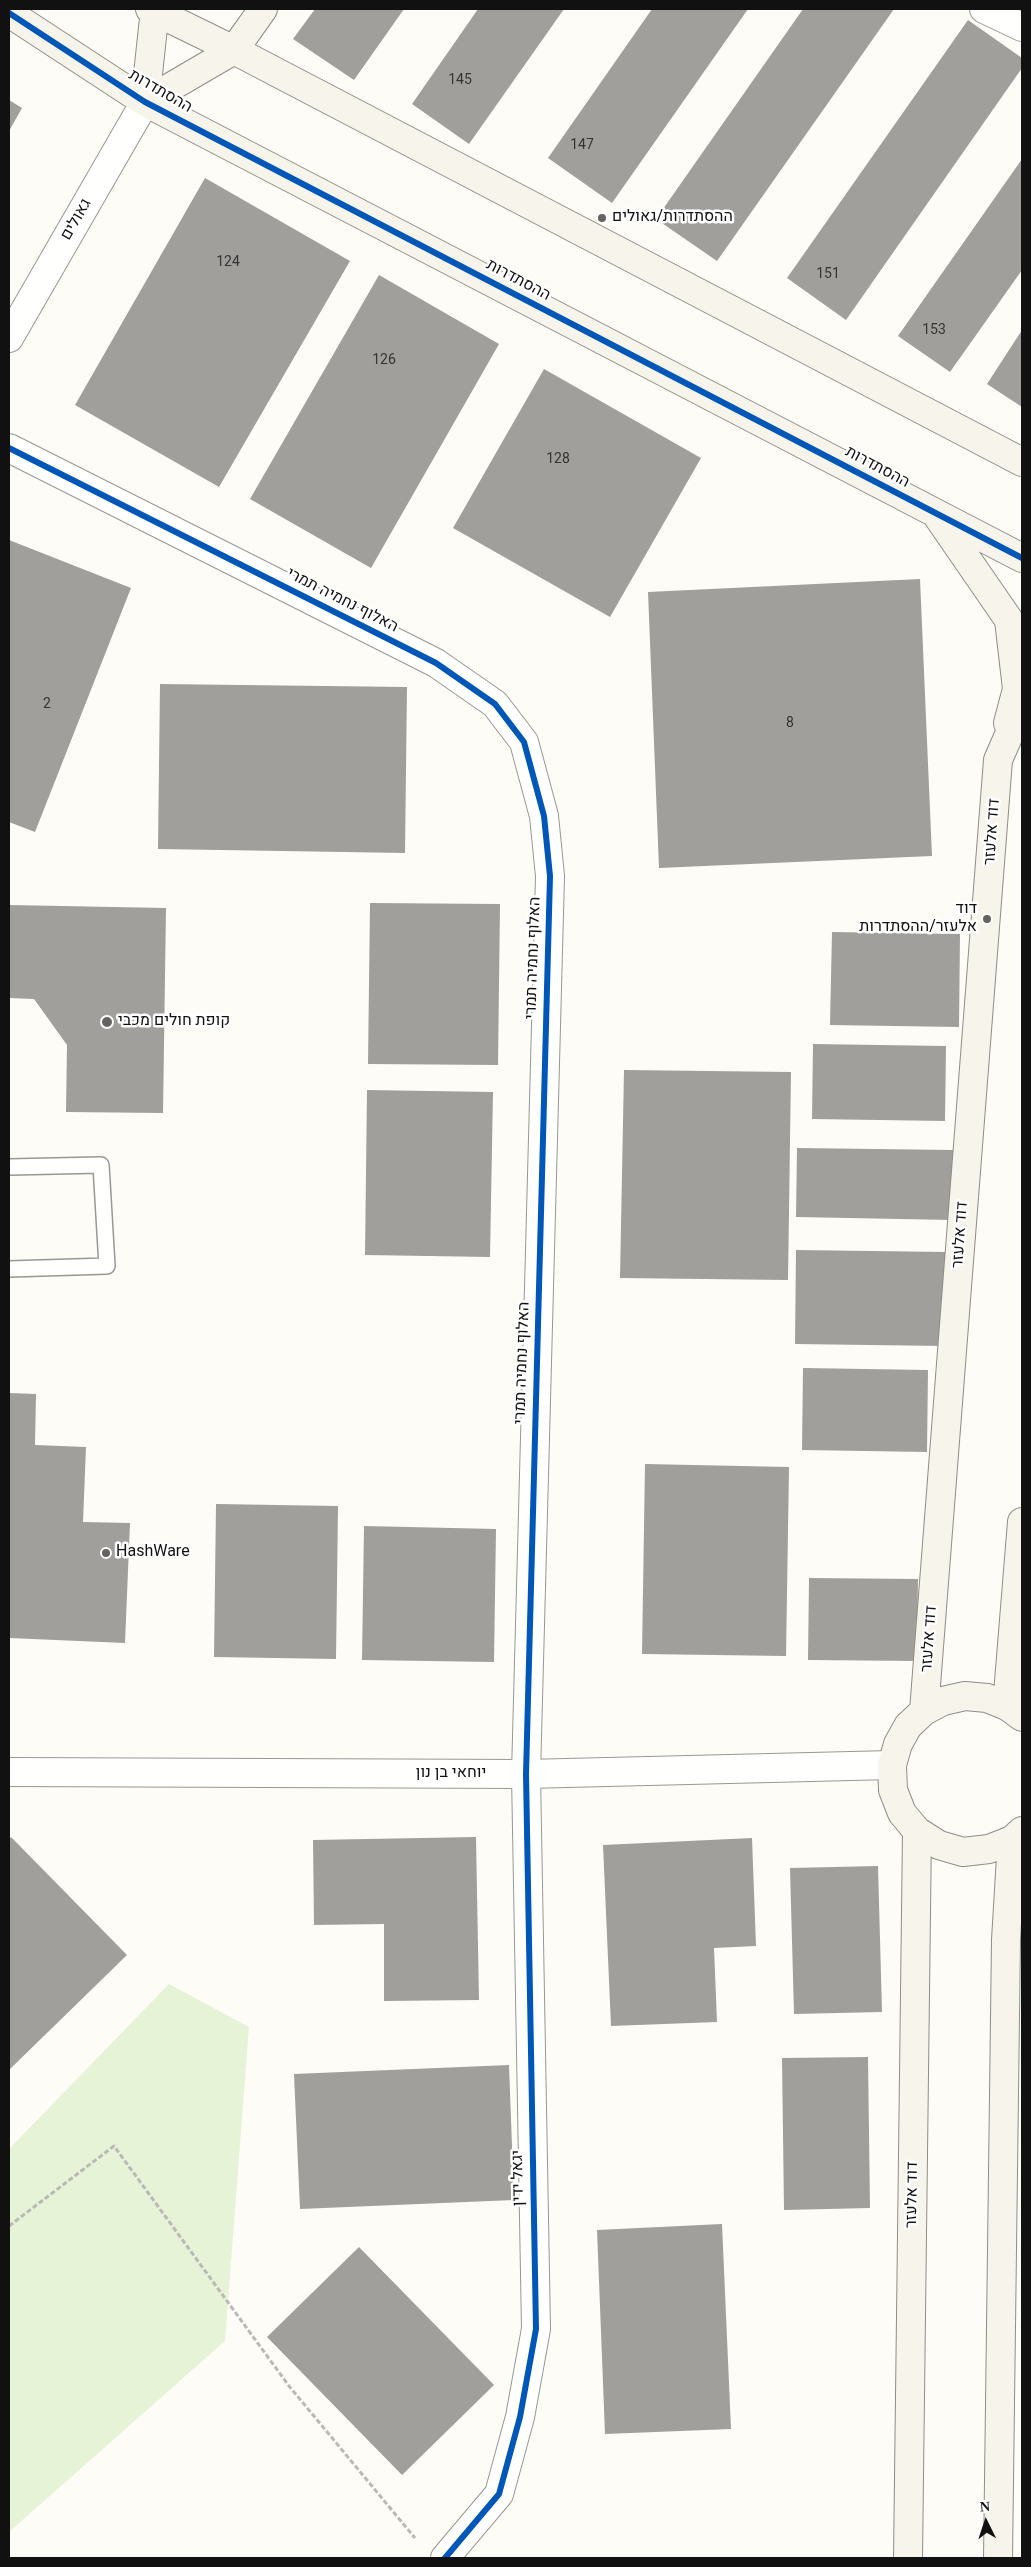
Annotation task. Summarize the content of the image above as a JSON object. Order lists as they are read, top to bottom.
{
  "streets": {
    "street": [
      "ההסתדרות",
      "גאולים",
      "האלוף נחמיה תמרי",
      "דוד אלעזר",
      "יוחאי בן נון",
      "יגאל ידין"
    ]
  },
  "crossings": [
    ["ההסתדרות", "גאולים"],
    ["ההסתדרות", "דוד אלעזר"],
    ["האלוף נחמיה תמרי", "יוחאי בן נון"],
    ["האלוף נחמיה תמרי", "יגאל ידין"],
    ["יוחאי בן נון", "יגאל ידין"]
  ],
  "places": [
    "ההסתדרות/גאולים",
    "דוד אלעזר/ההסתדרות",
    "קופת חולים מכבי",
    "HashWare"
  ],
  "house_numbers": [
    "145",
    "147",
    "124",
    "151",
    "153",
    "126",
    "128",
    "2",
    "8"
  ],
  "north": "top"
}
